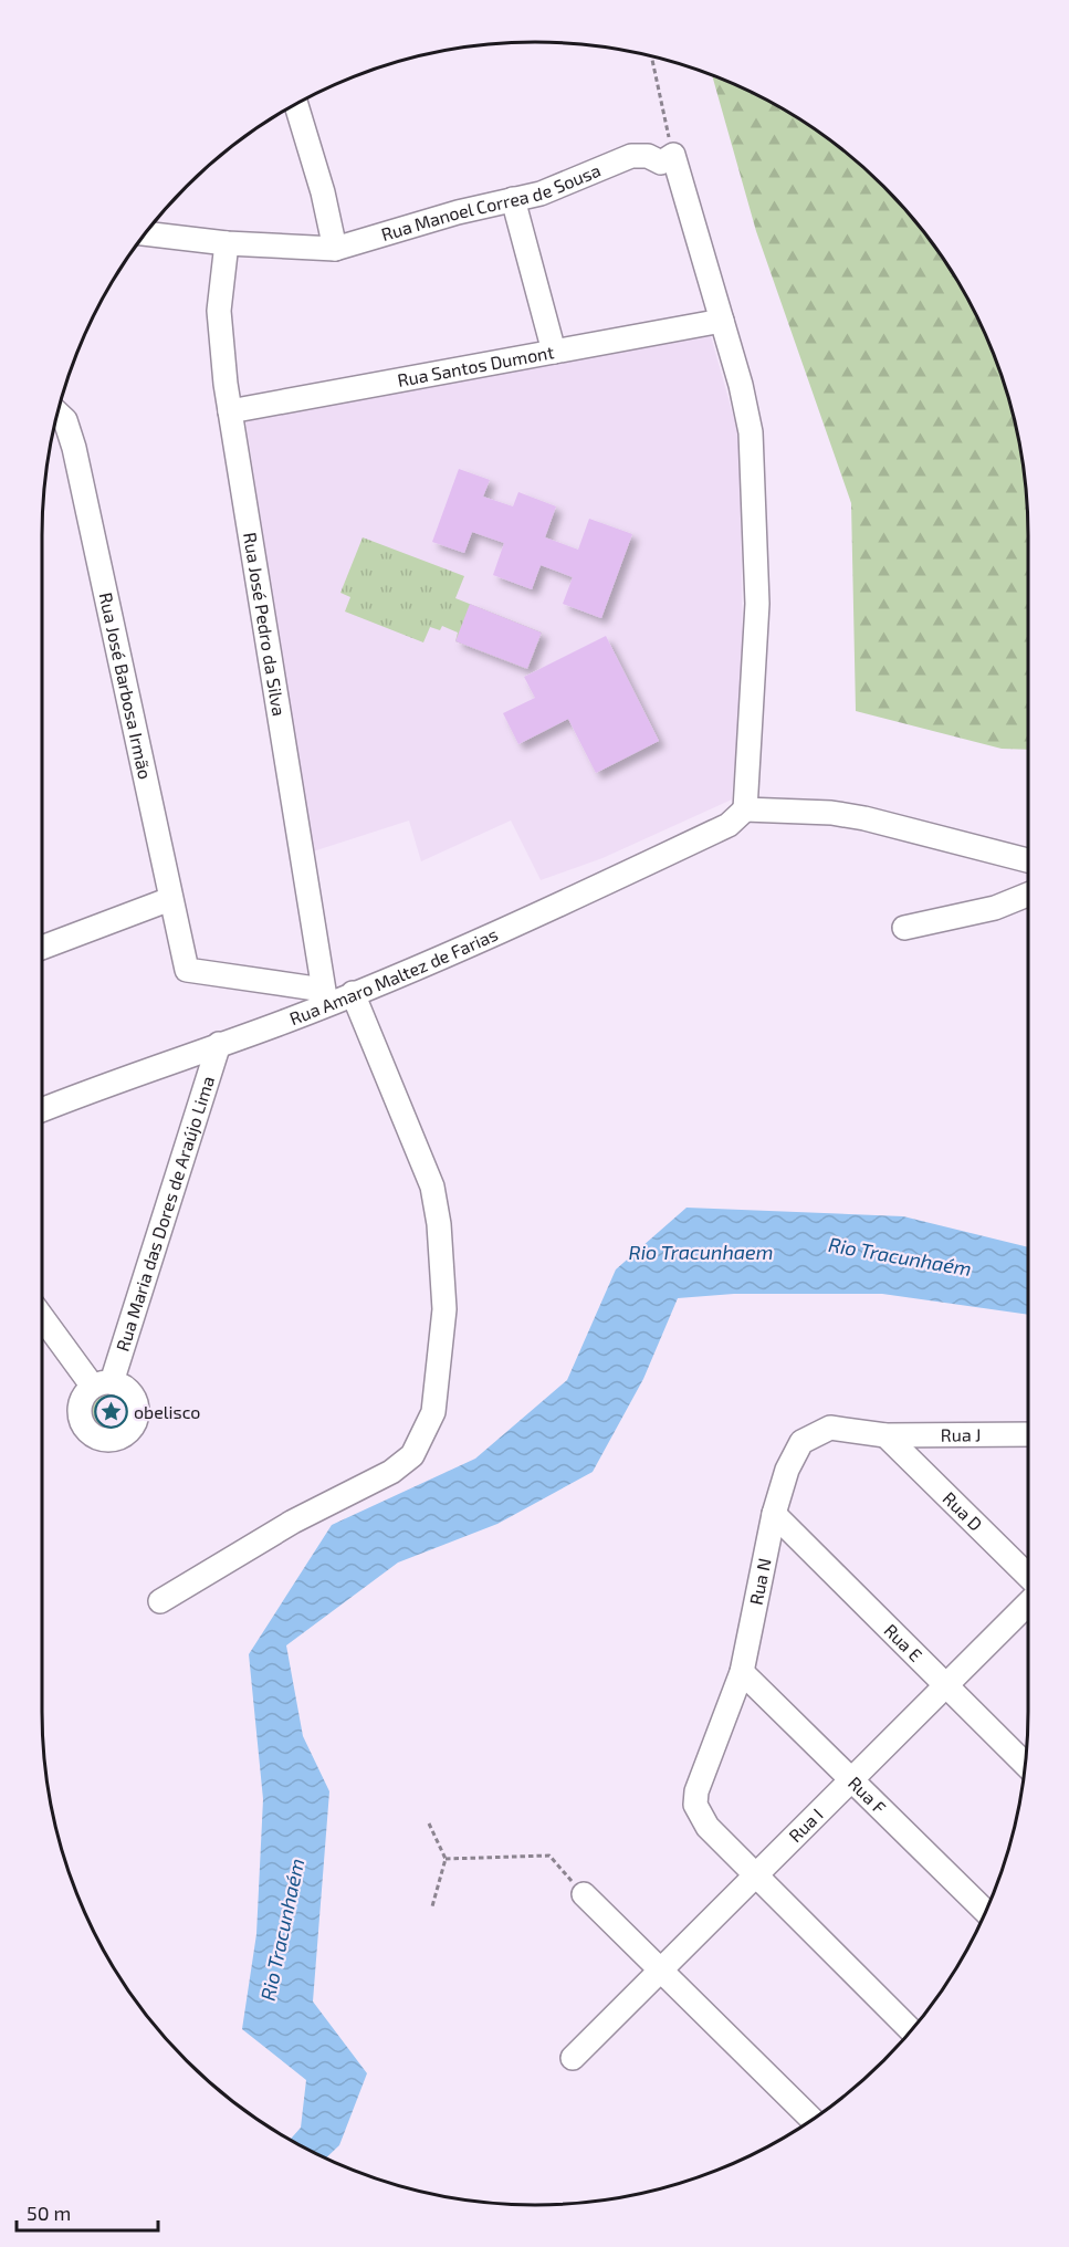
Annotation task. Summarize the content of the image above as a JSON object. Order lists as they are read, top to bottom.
{
  "streets": {
    "street": [
      "Rua Manoel Correa de Sousa",
      "Rua Santos Dumont",
      "Rua José Pedro da Silva",
      "Rua José Barbosa Irmão",
      "Rua Amaro Maltez de Farias",
      "Rua Maria das Dores de Araújo Lima",
      "Rua J",
      "Rua D",
      "Rua N",
      "Rua E",
      "Rua F",
      "Rua I"
    ]
  },
  "crossings": [
    ["Rua Manoel Correa de Sousa", "Rua José Pedro da Silva"],
    ["Rua Santos Dumont", "Rua José Pedro da Silva"],
    ["Rua José Pedro da Silva", "Rua José Barbosa Irmão"],
    ["Rua José Pedro da Silva", "Rua Amaro Maltez de Farias"],
    ["Rua José Barbosa Irmão", "Rua Amaro Maltez de Farias"],
    ["Rua Amaro Maltez de Farias", "Rua Maria das Dores de Araújo Lima"],
    ["Rua J", "Rua D"],
    ["Rua J", "Rua N"],
    ["Rua D", "Rua N"],
    ["Rua N", "Rua E"],
    ["Rua N", "Rua F"],
    ["Rua N", "Rua I"],
    ["Rua E", "Rua I"],
    ["Rua F", "Rua I"]
  ],
  "water": ["Rio Tracunhaem", "Rio Tracunhaém"],
  "places": {
    "place": ["obelisco"]
  },
  "scale_bar": "50 m"
}
